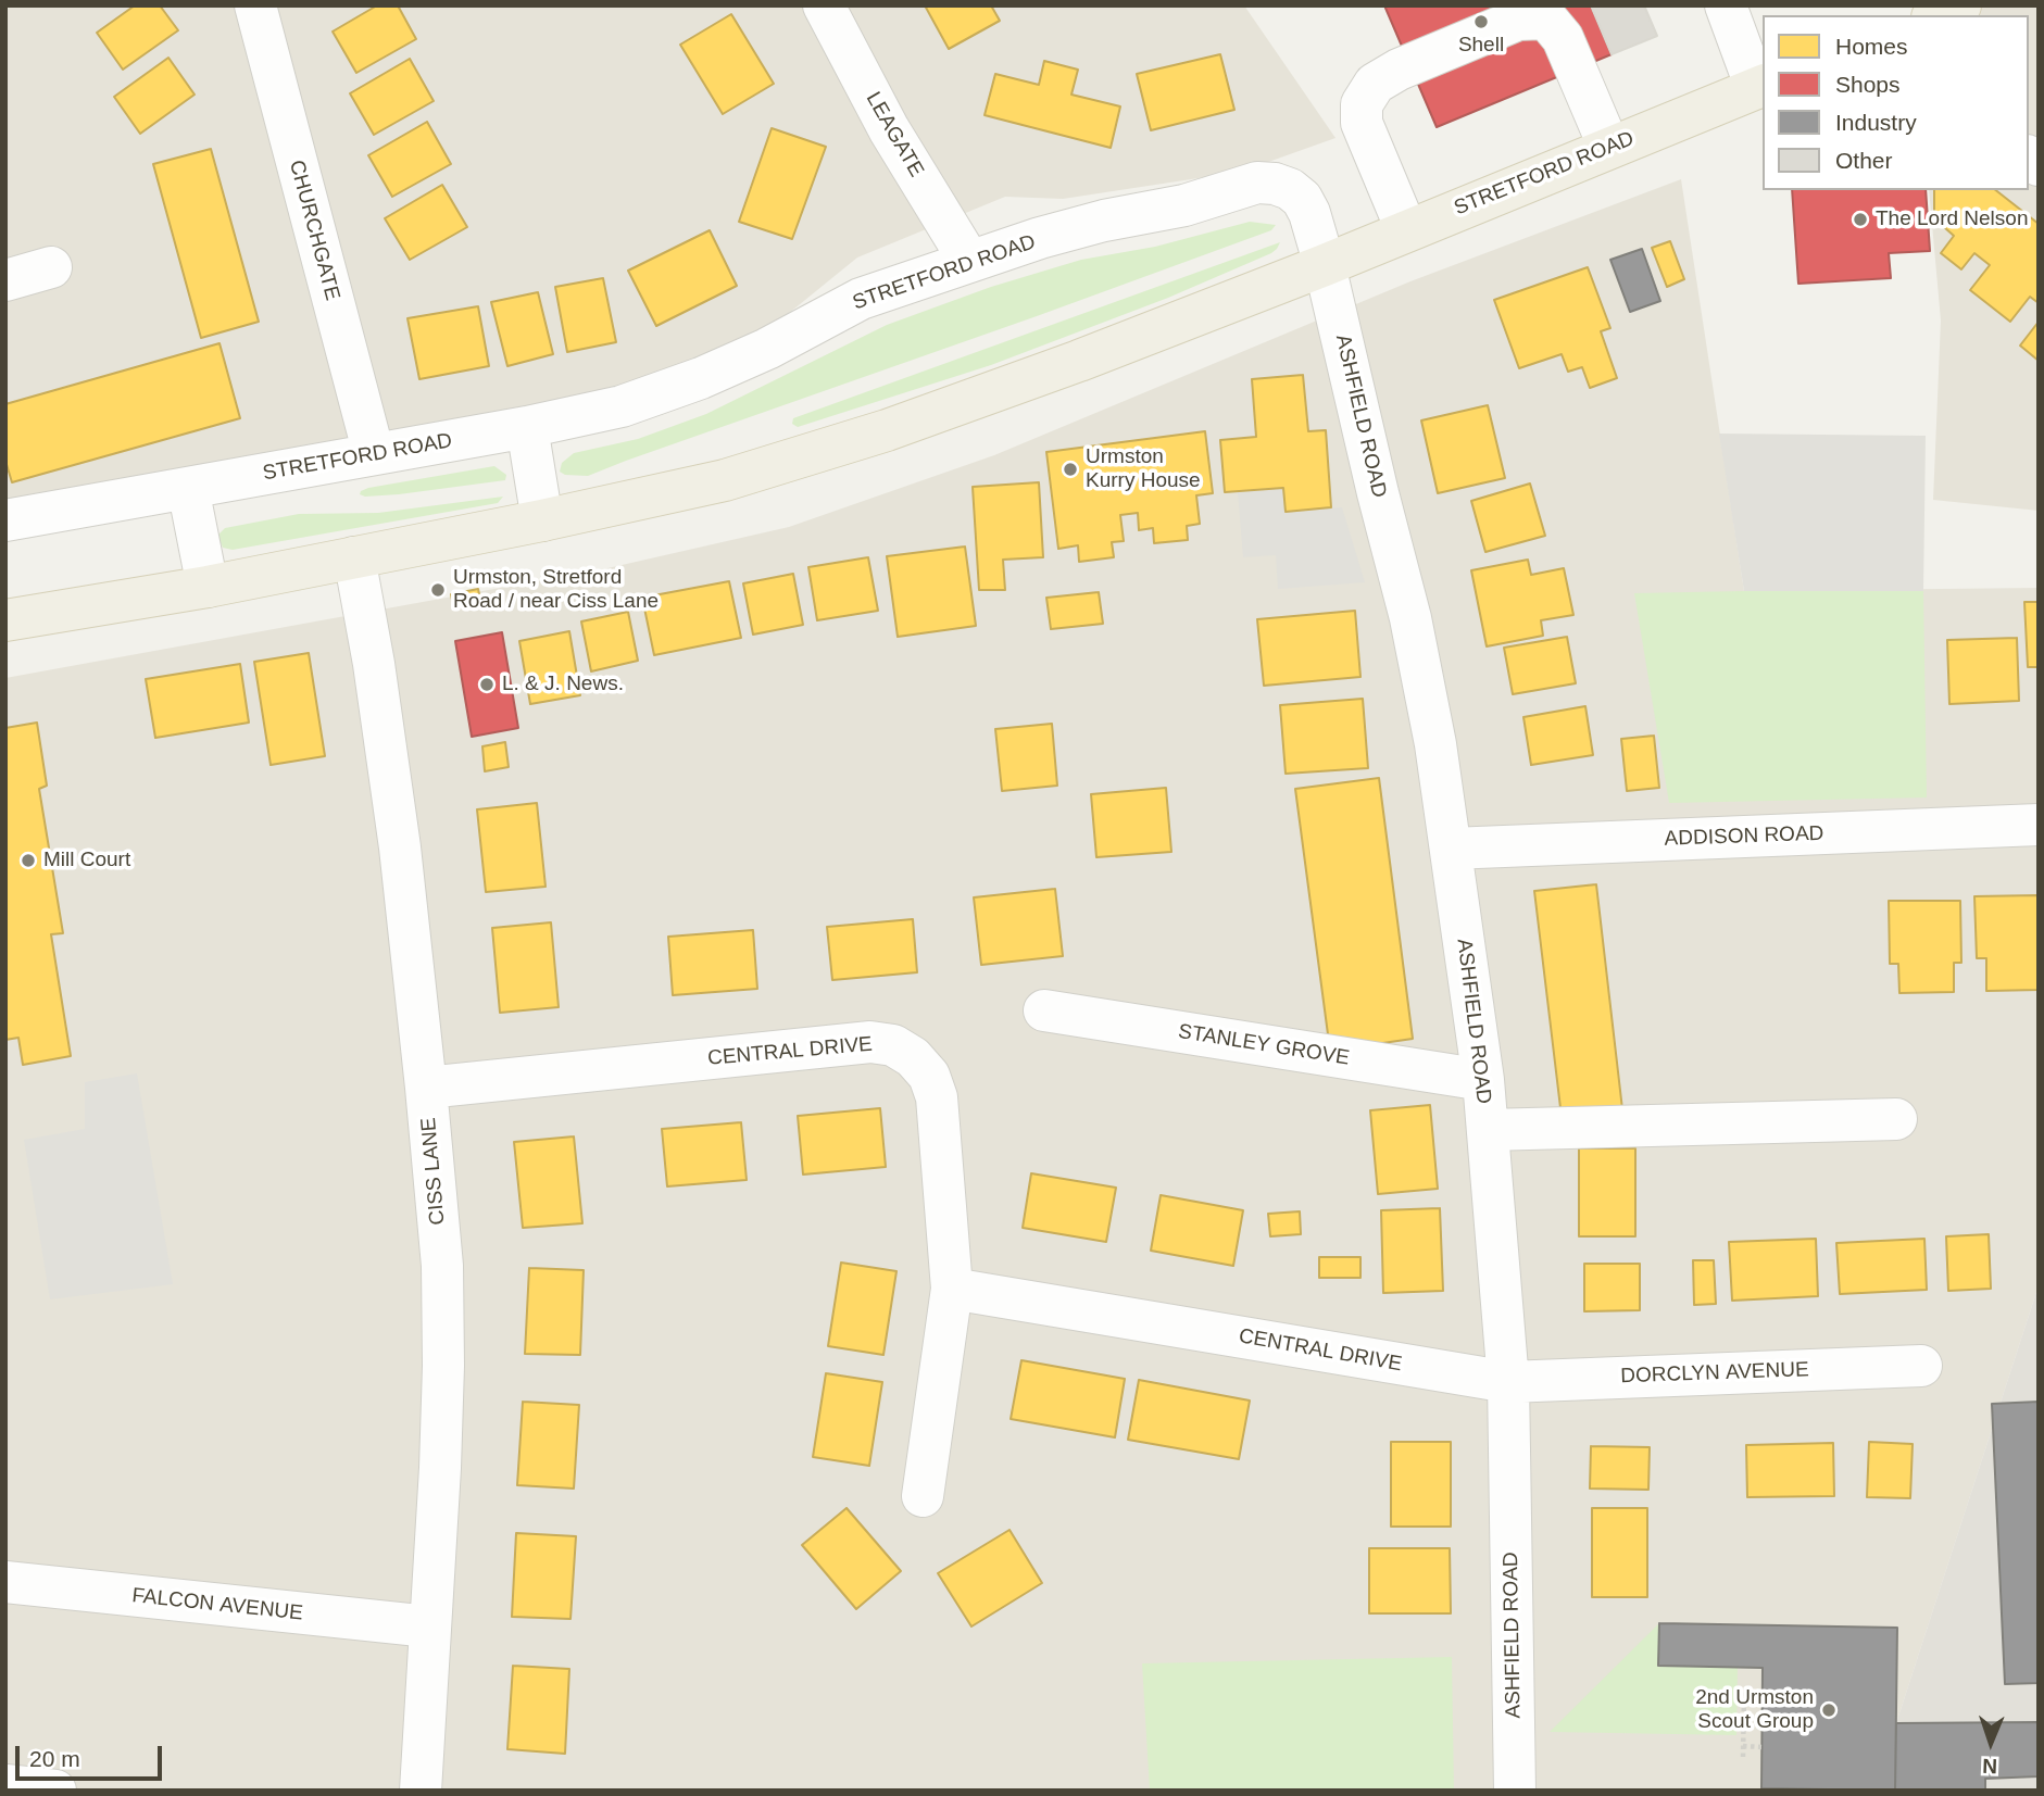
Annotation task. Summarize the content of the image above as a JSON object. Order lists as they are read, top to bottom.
{
  "streets": {
    "main road": ["STRETFORD ROAD"],
    "street": [
      "LEAGATE",
      "CHURCHGATE",
      "ASHFIELD ROAD",
      "ADDISON ROAD",
      "STANLEY GROVE",
      "CENTRAL DRIVE",
      "CISS LANE",
      "DORCLYN AVENUE",
      "FALCON AVENUE"
    ]
  },
  "crossings": [
    ["LEAGATE", "STRETFORD ROAD"],
    ["STRETFORD ROAD", "CHURCHGATE"],
    ["STRETFORD ROAD", "ASHFIELD ROAD"],
    ["STRETFORD ROAD", "CISS LANE"],
    ["ASHFIELD ROAD", "ADDISON ROAD"],
    ["ASHFIELD ROAD", "STANLEY GROVE"],
    ["ASHFIELD ROAD", "CENTRAL DRIVE"],
    ["ASHFIELD ROAD", "DORCLYN AVENUE"],
    ["CENTRAL DRIVE", "CISS LANE"],
    ["CENTRAL DRIVE", "DORCLYN AVENUE"],
    ["CISS LANE", "FALCON AVENUE"]
  ],
  "places": [
    "Shell",
    "The Lord Nelson",
    "Urmston Kurry House",
    "Urmston, Stretford Road / near Ciss Lane",
    "L. & J. News.",
    "Mill Court",
    "2nd Urmston Scout Group"
  ],
  "legend": [
    "Homes",
    "Shops",
    "Industry",
    "Other"
  ],
  "scale_bar": "20 m",
  "north": "bottom"
}
